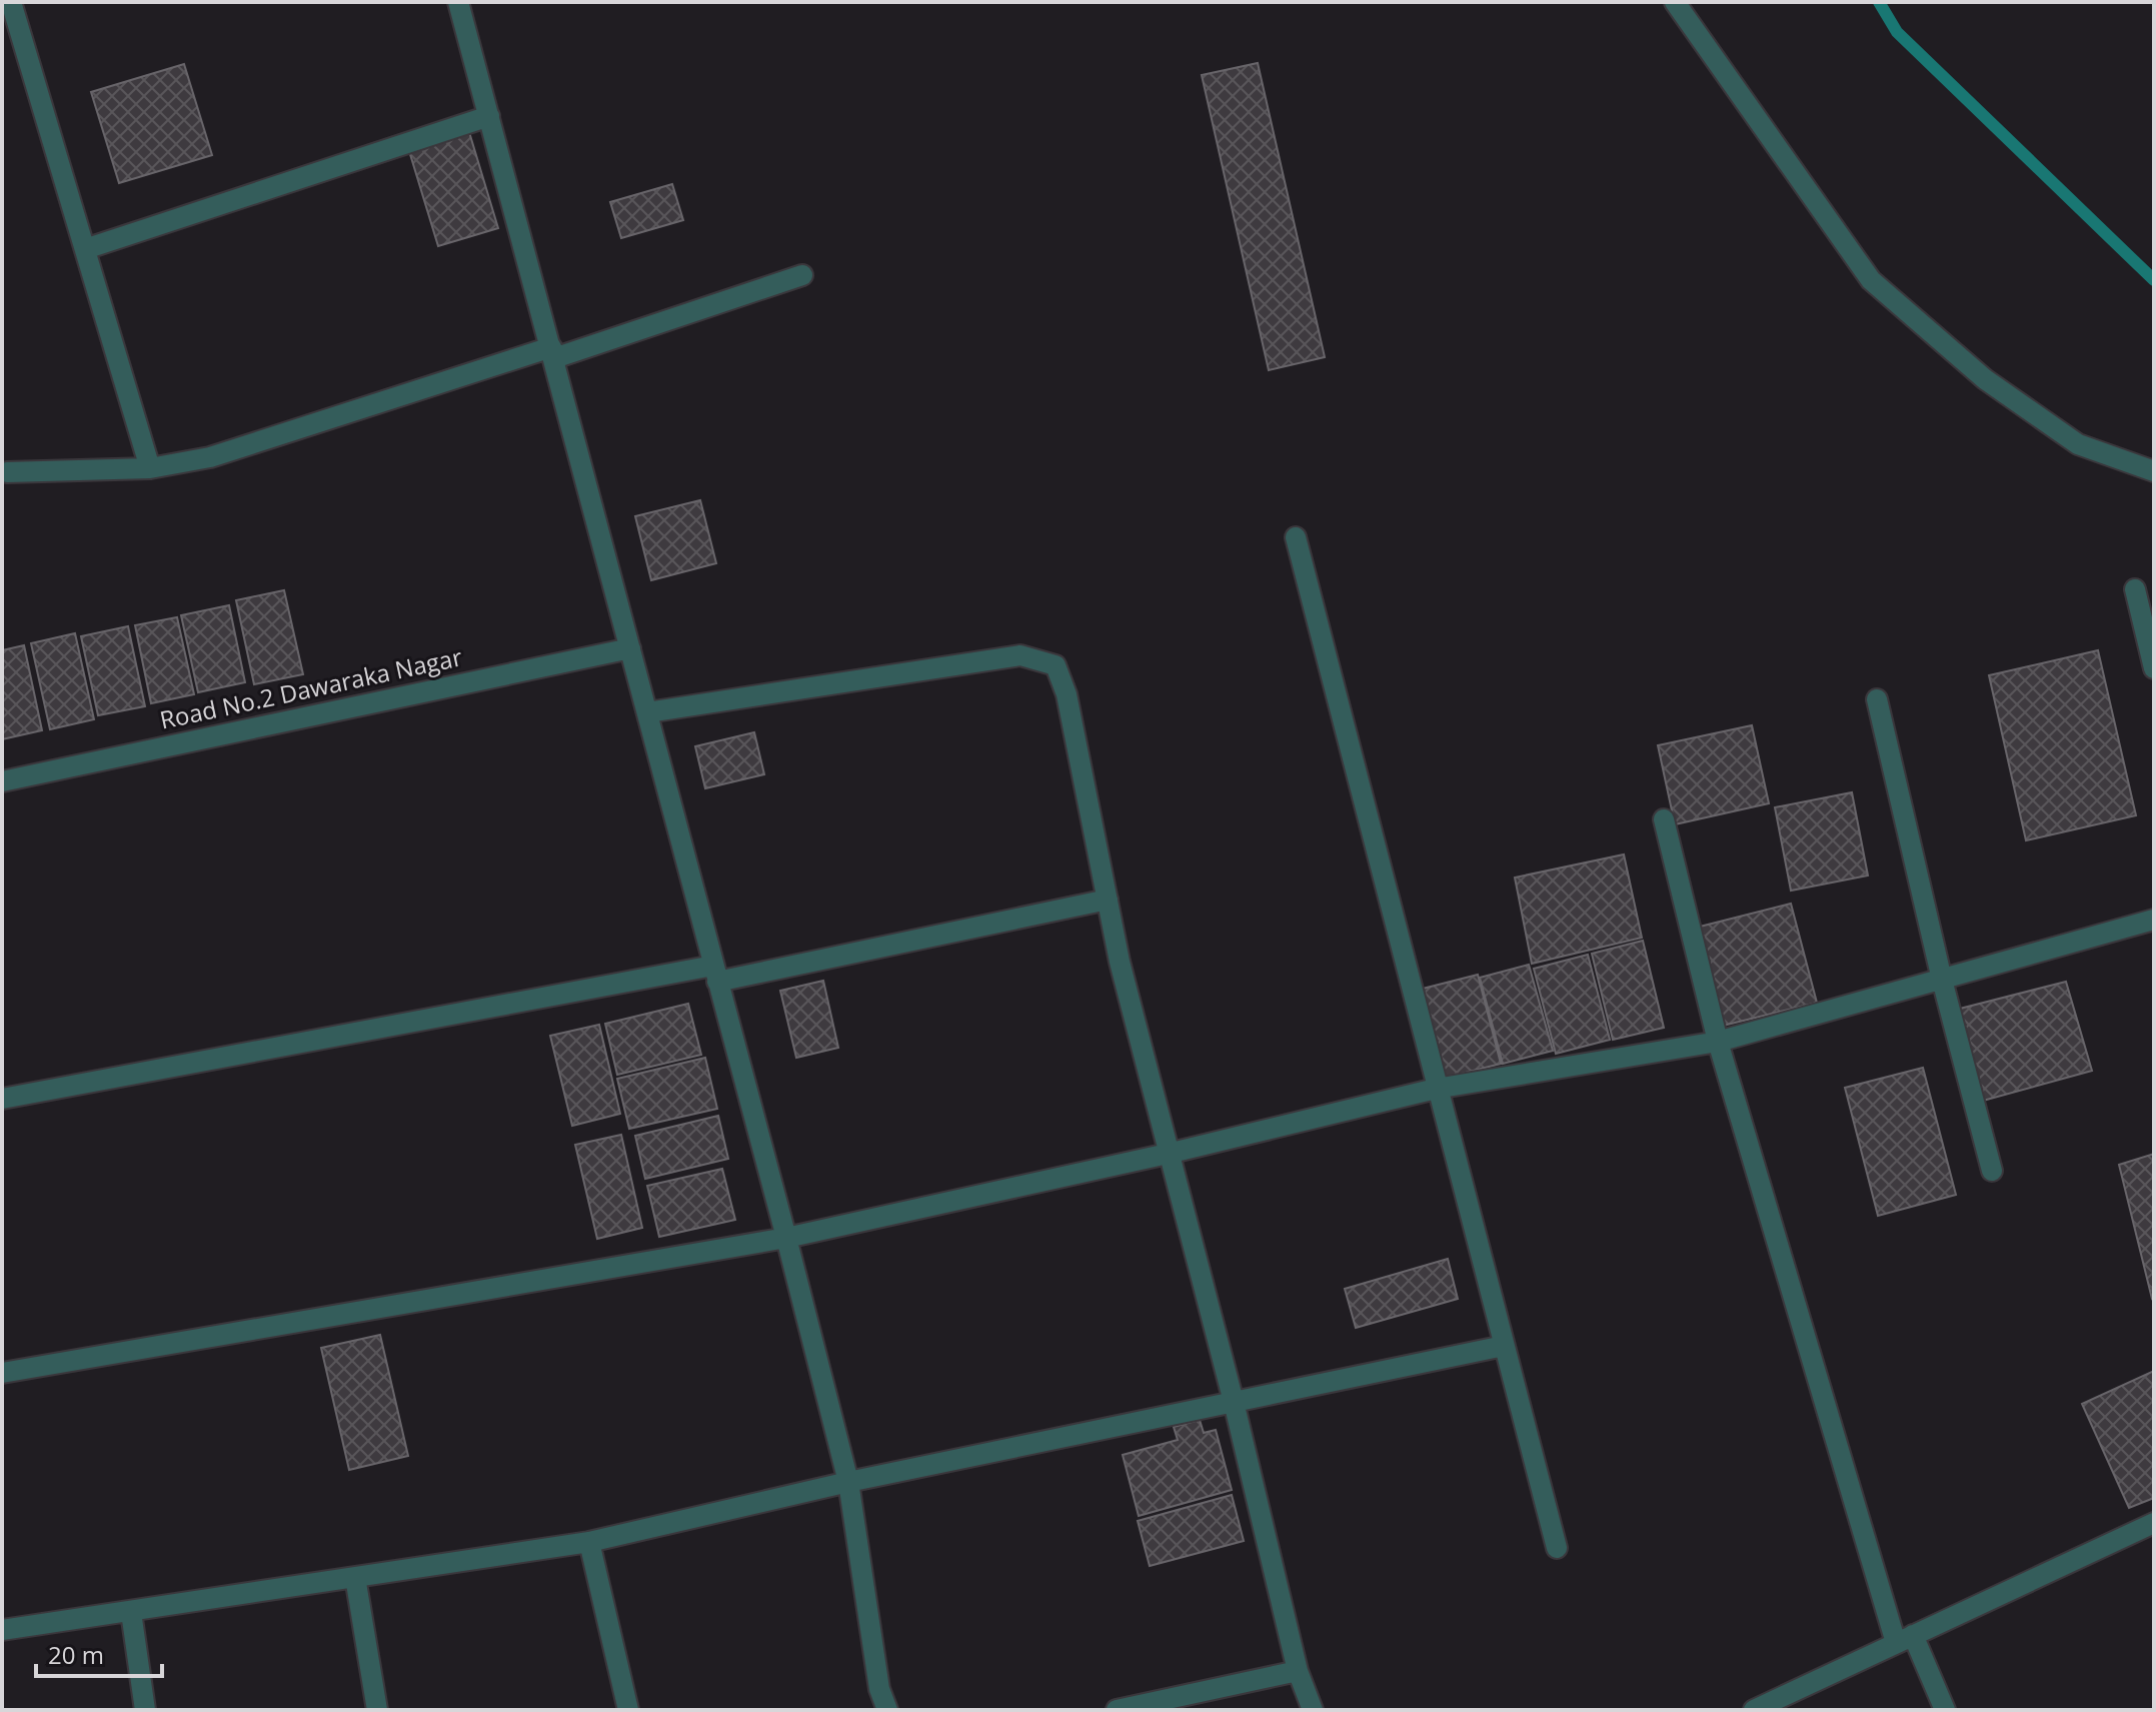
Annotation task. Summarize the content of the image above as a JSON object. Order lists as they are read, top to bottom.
{
  "streets": {
    "street": ["Road No.2 Dawaraka Nagar"]
  },
  "scale_bar": "20 m"
}
